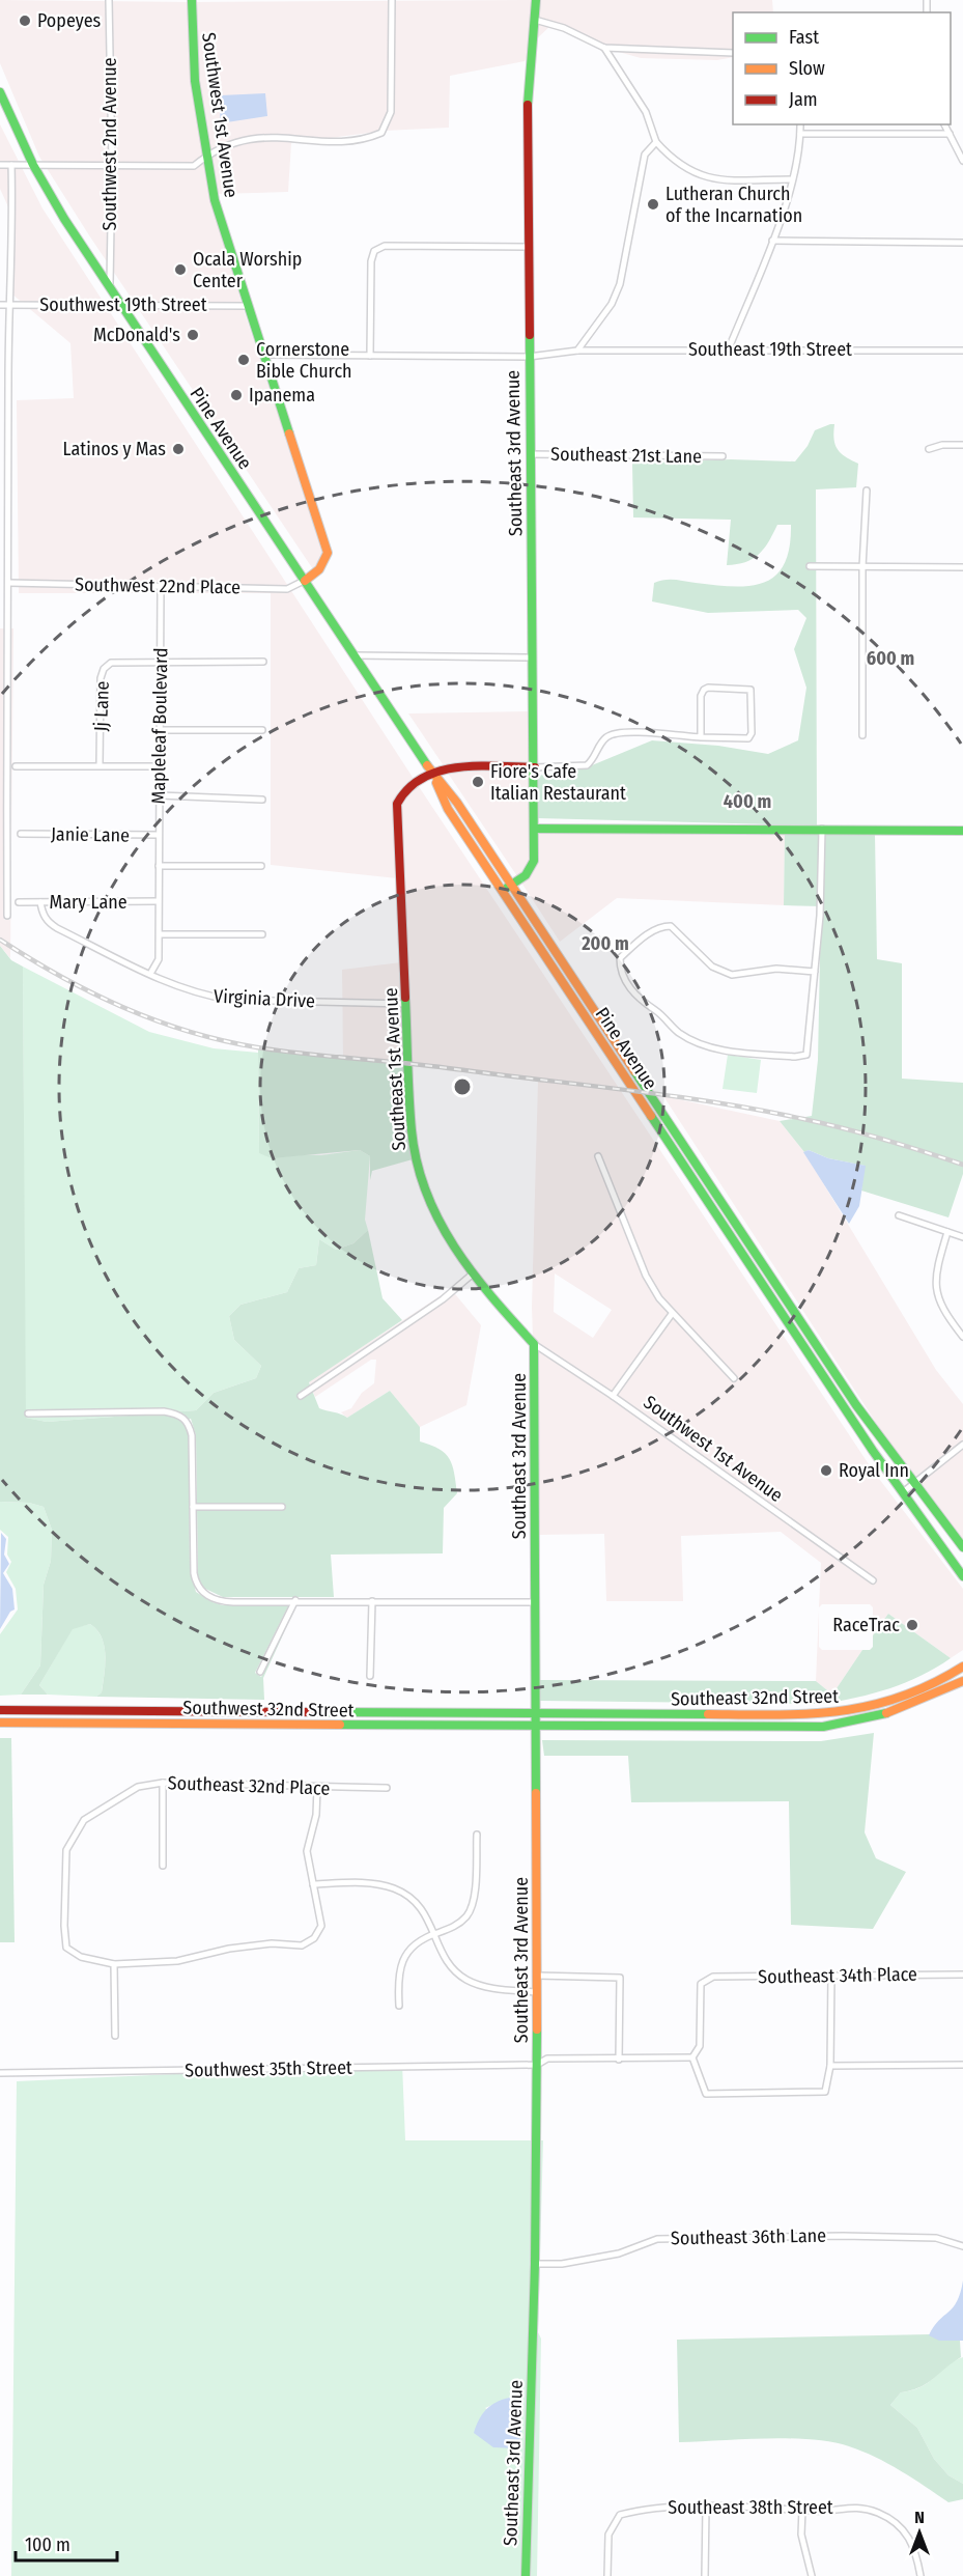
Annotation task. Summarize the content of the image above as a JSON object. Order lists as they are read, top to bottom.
{
  "streets": {
    "main road": [
      "Southwest 1st Avenue",
      "Pine Avenue",
      "Southeast 3rd Avenue",
      "Southeast 1st Avenue",
      "Southeast 32nd Street",
      "Southwest 32nd Street"
    ],
    "street": [
      "Southwest 2nd Avenue",
      "Southwest 19th Street",
      "Southeast 19th Street",
      "Southeast 21st Lane",
      "Southwest 22nd Place",
      "Jj Lane",
      "Mapleleaf Boulevard",
      "Janie Lane",
      "Mary Lane",
      "Virginia Drive",
      "Southeast 32nd Place",
      "Southeast 34th Place",
      "Southwest 35th Street",
      "Southeast 36th Lane",
      "Southeast 38th Street"
    ]
  },
  "crossings": [
    ["Southwest 1st Avenue", "Southwest 19th Street"],
    ["Southwest 1st Avenue", "Pine Avenue"],
    ["Southwest 1st Avenue", "Southeast 3rd Avenue"],
    ["Southwest 1st Avenue", "Southwest 22nd Place"],
    ["Southwest 1st Avenue", "Southeast 1st Avenue"],
    ["Southwest 2nd Avenue", "Pine Avenue"],
    ["Southwest 19th Street", "Pine Avenue"],
    ["Southeast 19th Street", "Southeast 3rd Avenue"],
    ["Pine Avenue", "Southeast 3rd Avenue"],
    ["Pine Avenue", "Southwest 22nd Place"],
    ["Pine Avenue", "Southeast 1st Avenue"],
    ["Southeast 3rd Avenue", "Southeast 21st Lane"],
    ["Southeast 3rd Avenue", "Southeast 1st Avenue"],
    ["Southeast 3rd Avenue", "Southeast 32nd Street"],
    ["Southeast 3rd Avenue", "Southwest 32nd Street"],
    ["Southeast 3rd Avenue", "Southwest 35th Street"],
    ["Southeast 3rd Avenue", "Southeast 36th Lane"],
    ["Southwest 22nd Place", "Mapleleaf Boulevard"],
    ["Jj Lane", "Mapleleaf Boulevard"],
    ["Mapleleaf Boulevard", "Janie Lane"],
    ["Mapleleaf Boulevard", "Mary Lane"],
    ["Mapleleaf Boulevard", "Virginia Drive"],
    ["Mary Lane", "Virginia Drive"],
    ["Virginia Drive", "Southeast 1st Avenue"],
    ["Southeast 32nd Street", "Southwest 32nd Street"],
    ["Southeast 34th Place", "Southwest 35th Street"]
  ],
  "places": [
    "Popeyes",
    "Lutheran Church of the Incarnation",
    "Ocala Worship Center",
    "McDonald's",
    "Cornerstone Bible Church",
    "Ipanema",
    "Latinos y Mas",
    "Fiore's Cafe Italian Restaurant",
    "Royal Inn",
    "RaceTrac"
  ],
  "legend": ["Fast", "Slow", "Jam"],
  "scale_bar": "100 m",
  "north": "top",
  "rings": ["600 m", "400 m", "200 m"]
}
